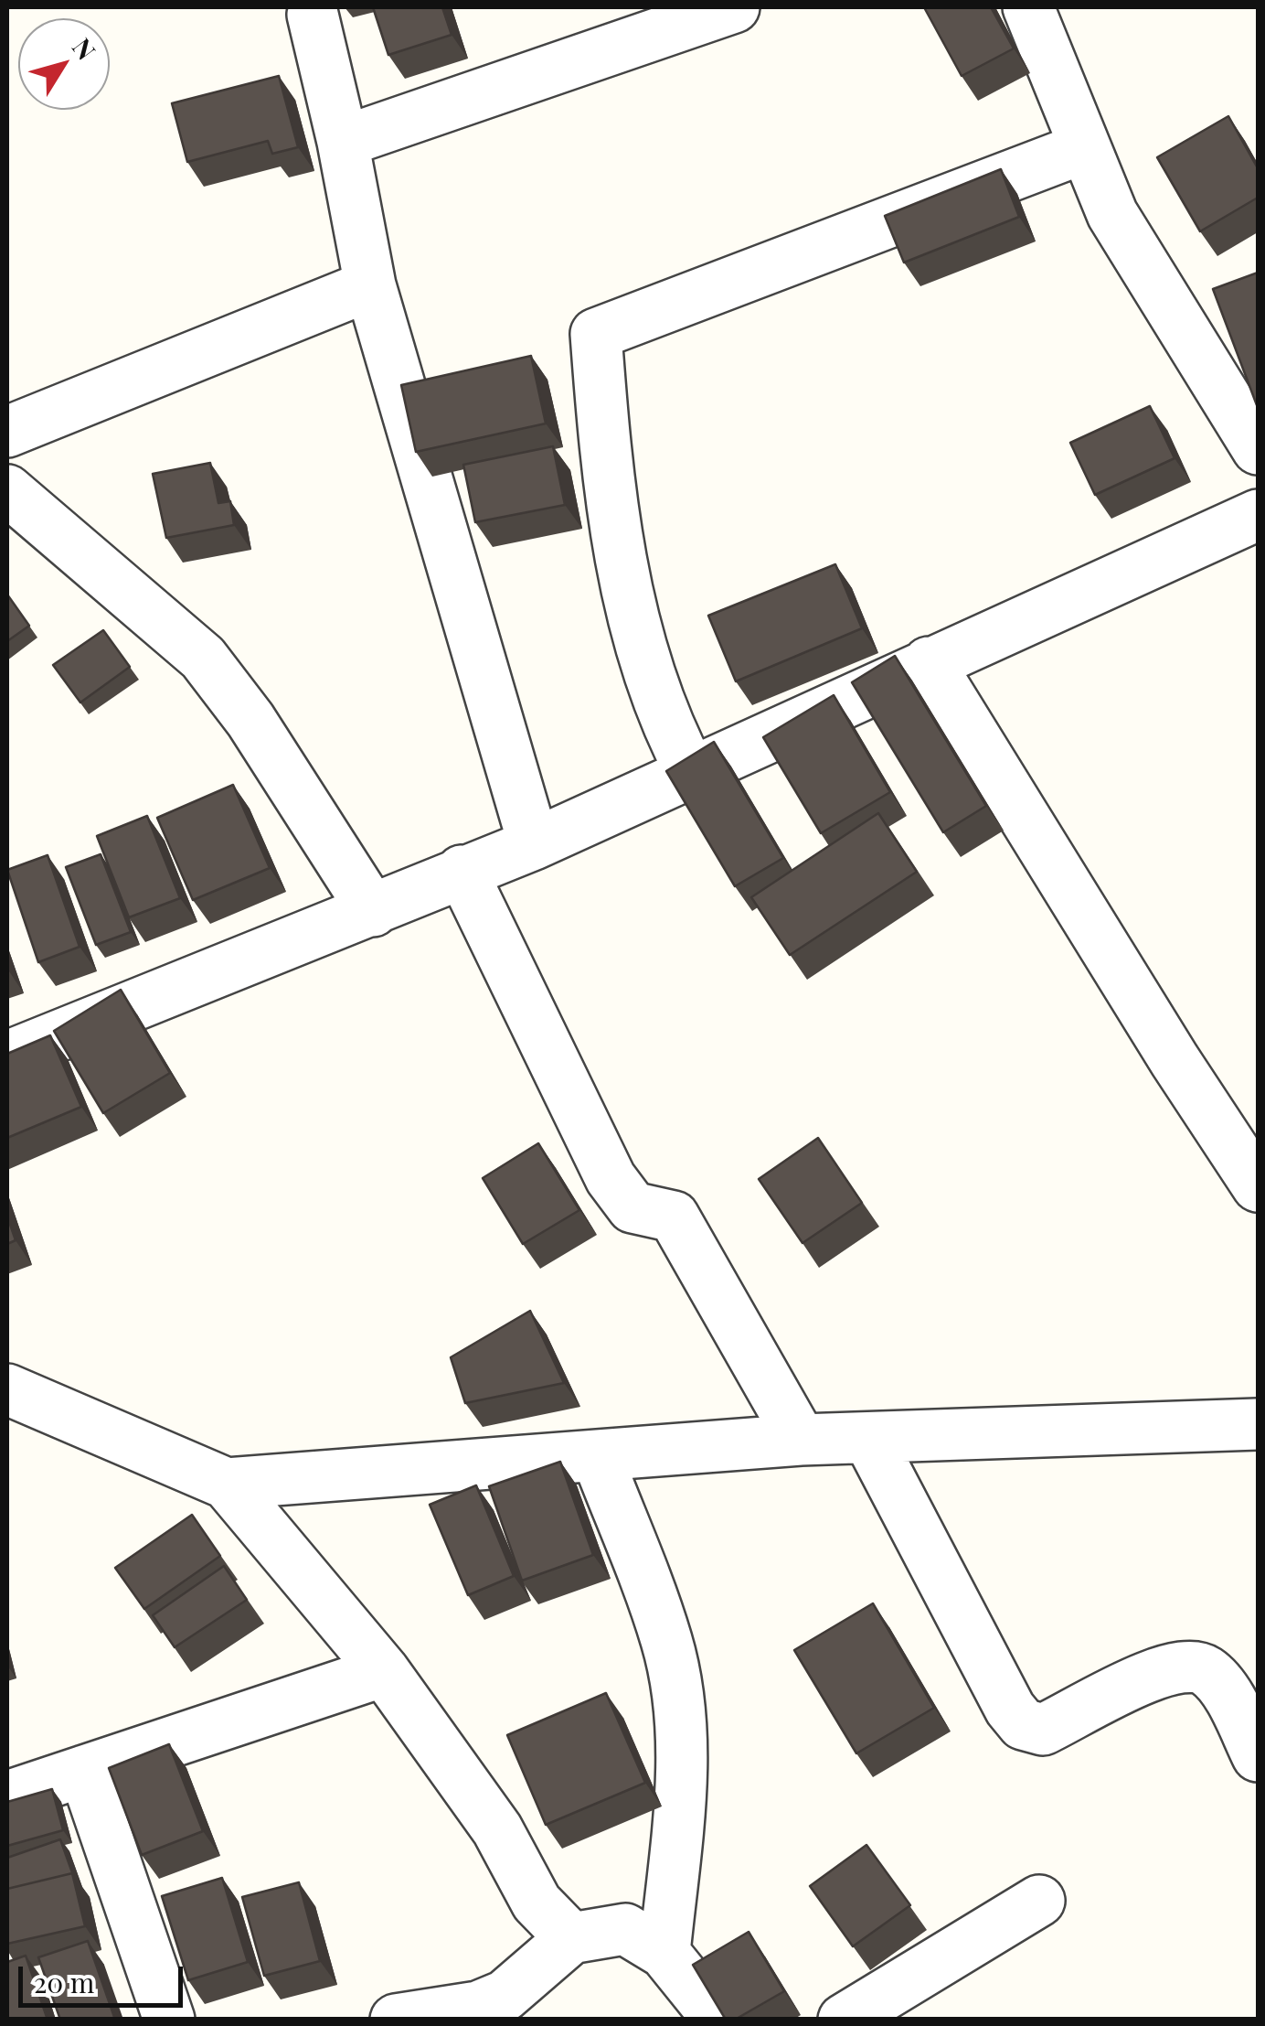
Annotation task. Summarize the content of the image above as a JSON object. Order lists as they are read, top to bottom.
{
  "scale_bar": "20 m",
  "north": "top right"
}
